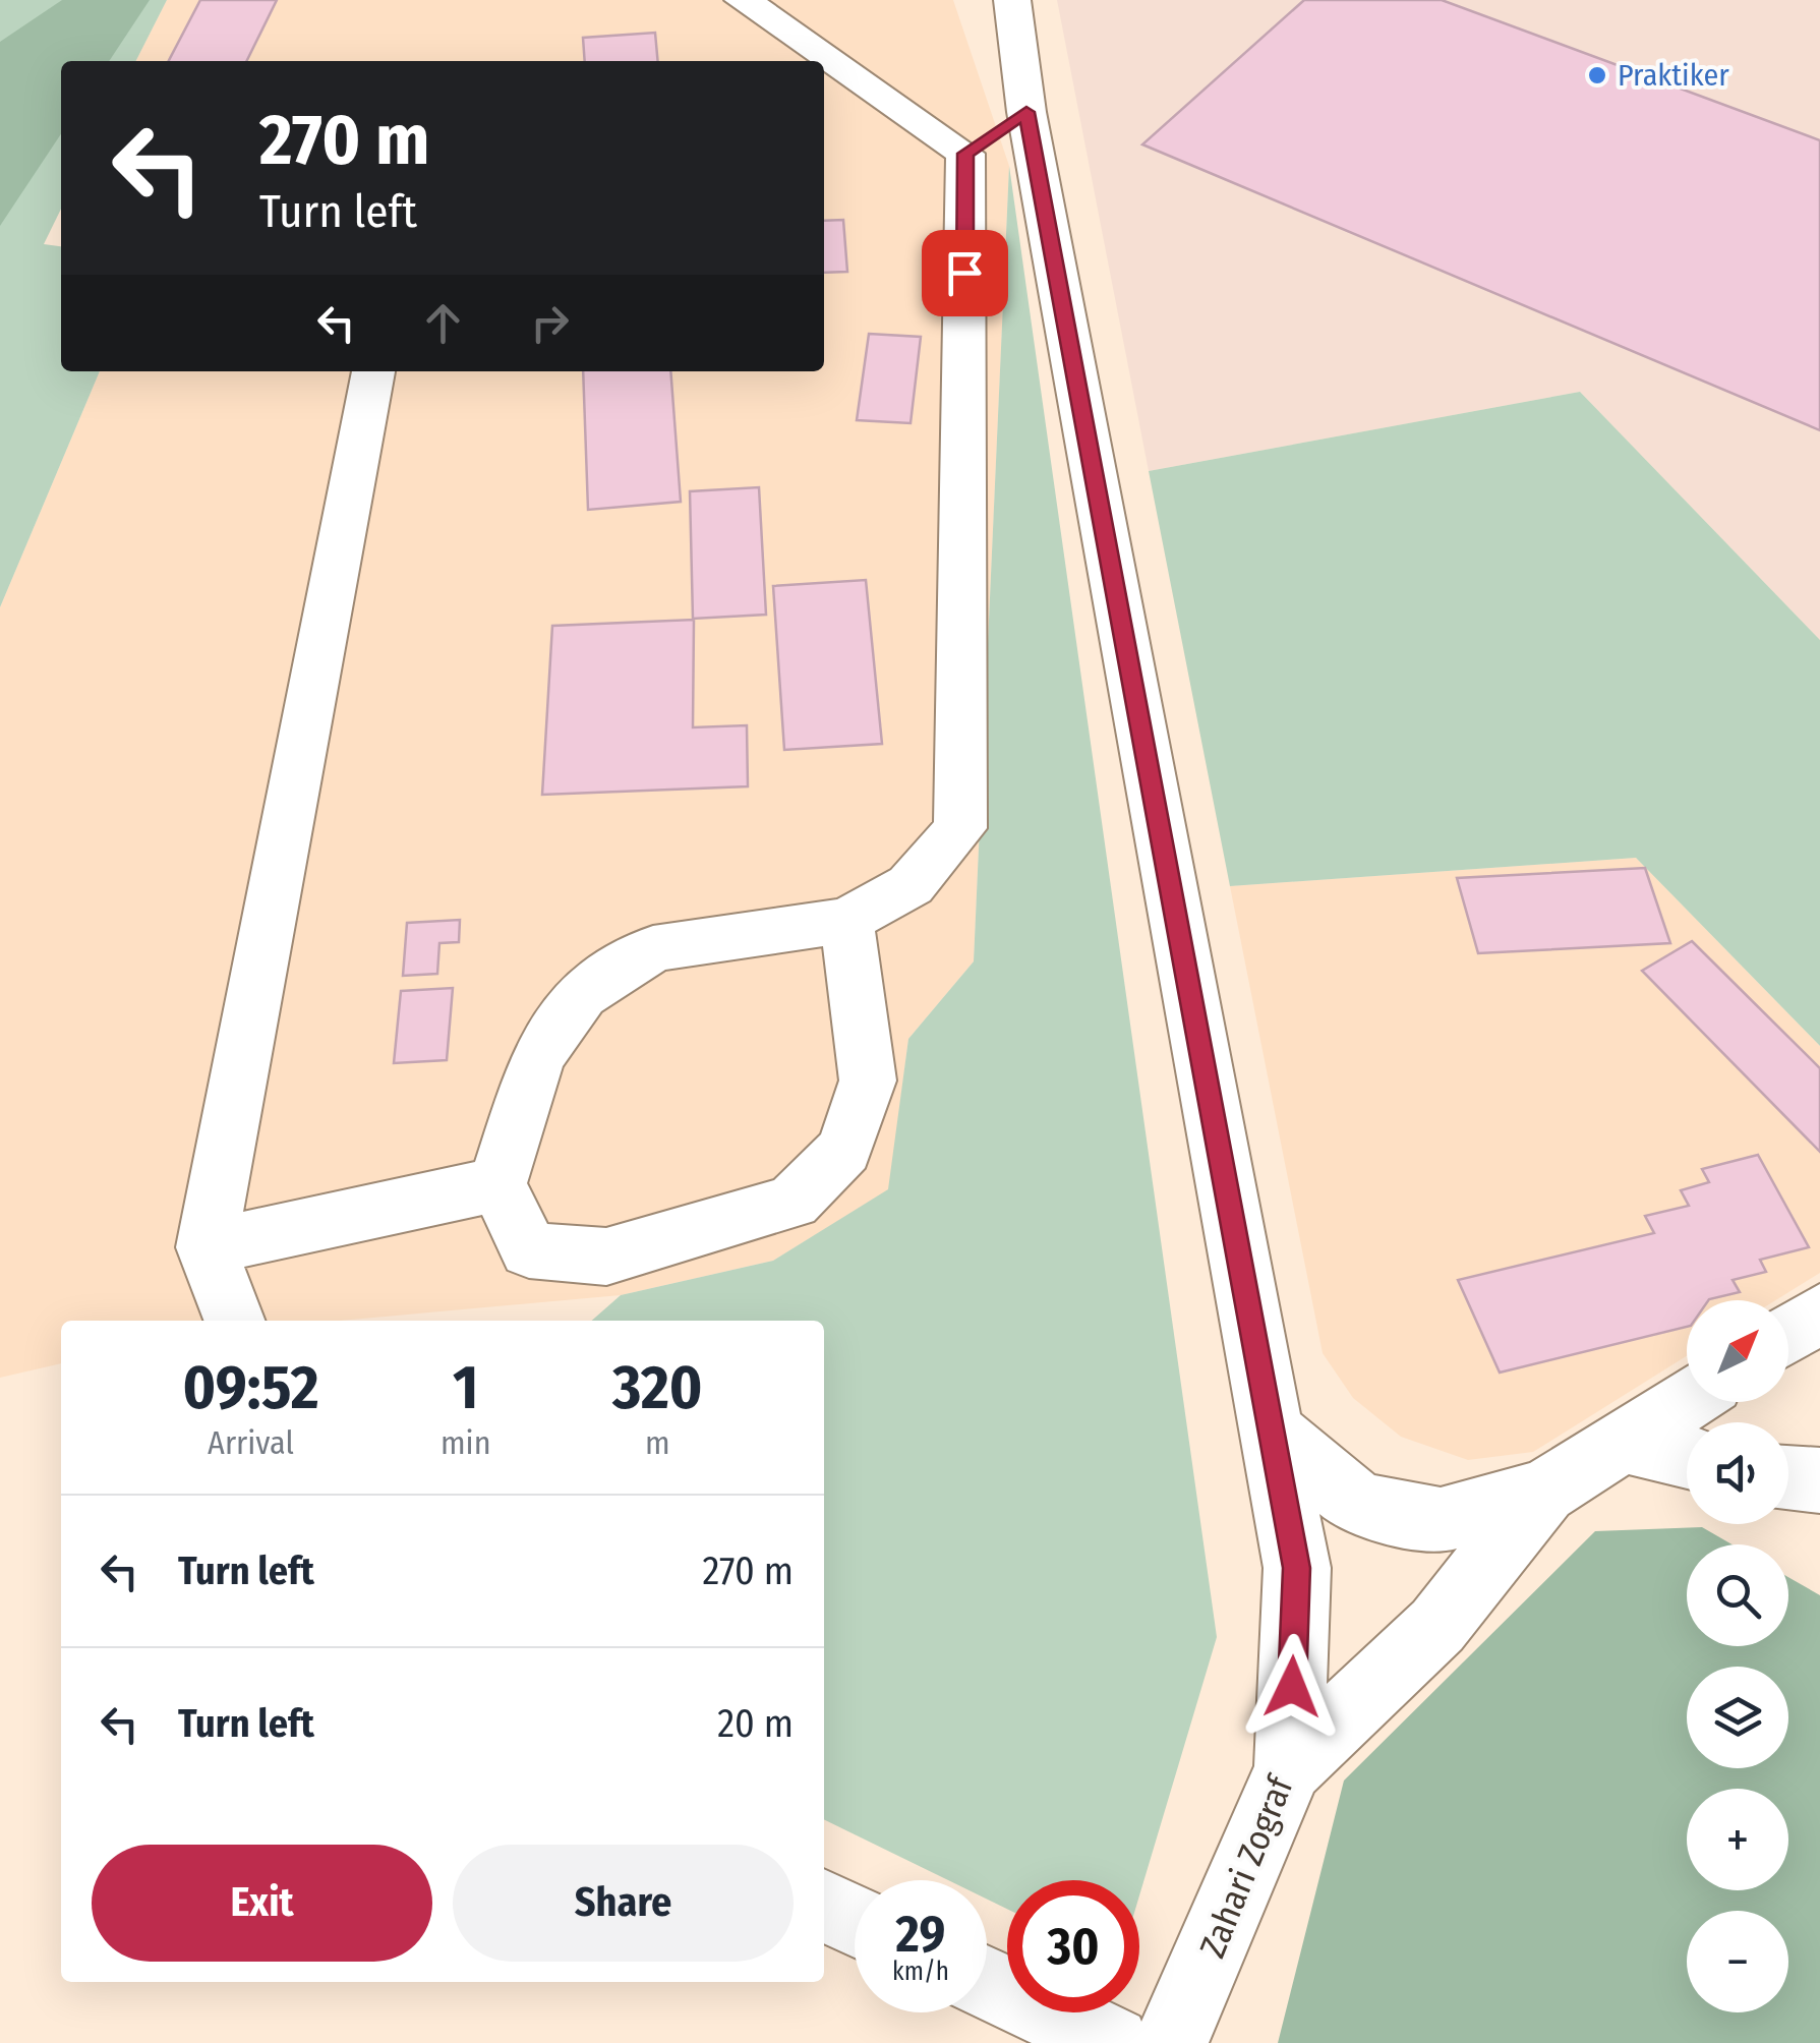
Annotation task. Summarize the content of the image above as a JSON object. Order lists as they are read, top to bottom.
{
  "streets": {
    "street": ["Zahari Zograf"]
  },
  "places": ["Praktiker"],
  "north": "top right",
  "page": {
    "turn": ["270 m", "Turn left"],
    "map_buttons": ["+", "−"],
    "eta": [
      "09:52",
      "Arrival",
      "1",
      "min",
      "320",
      "m"
    ],
    "list": [
      {
        "name": "Turn left",
        "value": "270 m"
      },
      {
        "name": "Turn left",
        "value": "20 m"
      }
    ],
    "buttons": ["Exit", "Share"],
    "speed": "29 km/h",
    "limit": "30"
  }
}
